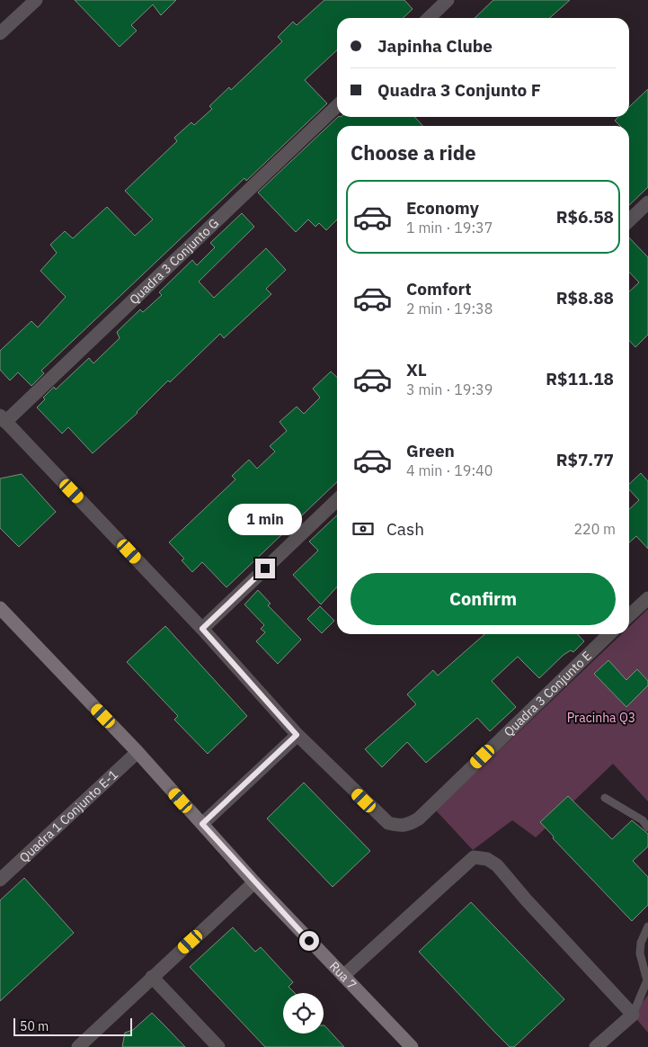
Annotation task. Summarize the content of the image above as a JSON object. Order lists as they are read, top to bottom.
{
  "streets": {
    "main road": ["Rua 7"],
    "street": ["Quadra 3 Conjunto G", "Quadra 3 Conjunto E", "Quadra 1 Conjunto E-1"]
  },
  "crossings": [
    ["Quadra 3 Conjunto G", "Quadra 3 Conjunto E"],
    ["Quadra 1 Conjunto E-1", "Rua 7"]
  ],
  "parks": ["Pracinha Q3"],
  "scale_bar": "50 m",
  "page": {
    "banner": ["Japinha Clube", "Quadra 3 Conjunto F"],
    "heading": "Choose a ride",
    "list": [
      {
        "name": "Economy",
        "note": "1 min · 19:37",
        "value": "R$6.58"
      },
      {
        "name": "Comfort",
        "note": "2 min · 19:38",
        "value": "R$8.88"
      },
      {
        "name": "XL",
        "note": "3 min · 19:39",
        "value": "R$11.18"
      },
      {
        "name": "Green",
        "note": "4 min · 19:40",
        "value": "R$7.77"
      }
    ],
    "bubble": "1 min",
    "pay": ["Cash", "220 m"],
    "buttons": "Confirm",
    "scale": "50 m"
  }
}
